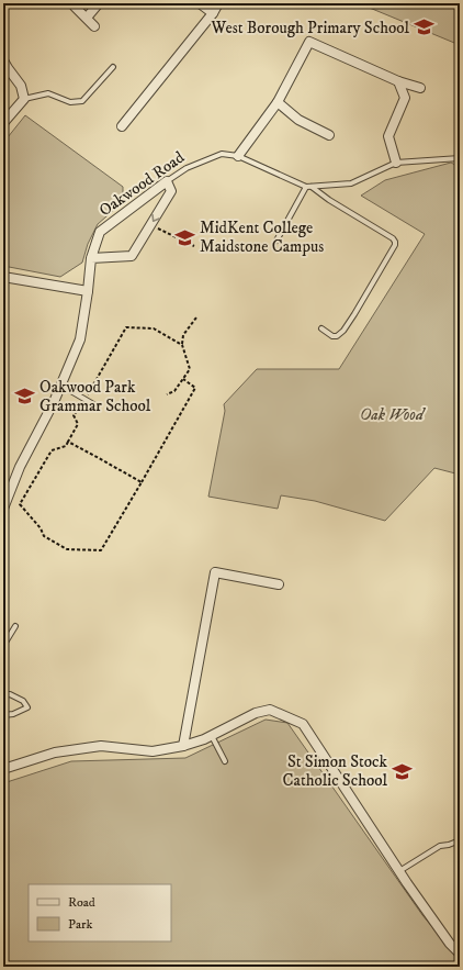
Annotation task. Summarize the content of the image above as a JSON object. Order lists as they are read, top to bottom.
{
  "streets": {
    "street": ["Oakwood Road"]
  },
  "parks": ["Oak Wood"],
  "places": {
    "school or university": [
      "West Borough Primary School",
      "MidKent College Maidstone Campus",
      "Oakwood Park Grammar School",
      "St Simon Stock Catholic School"
    ]
  },
  "legend": ["Road", "Park"]
}
